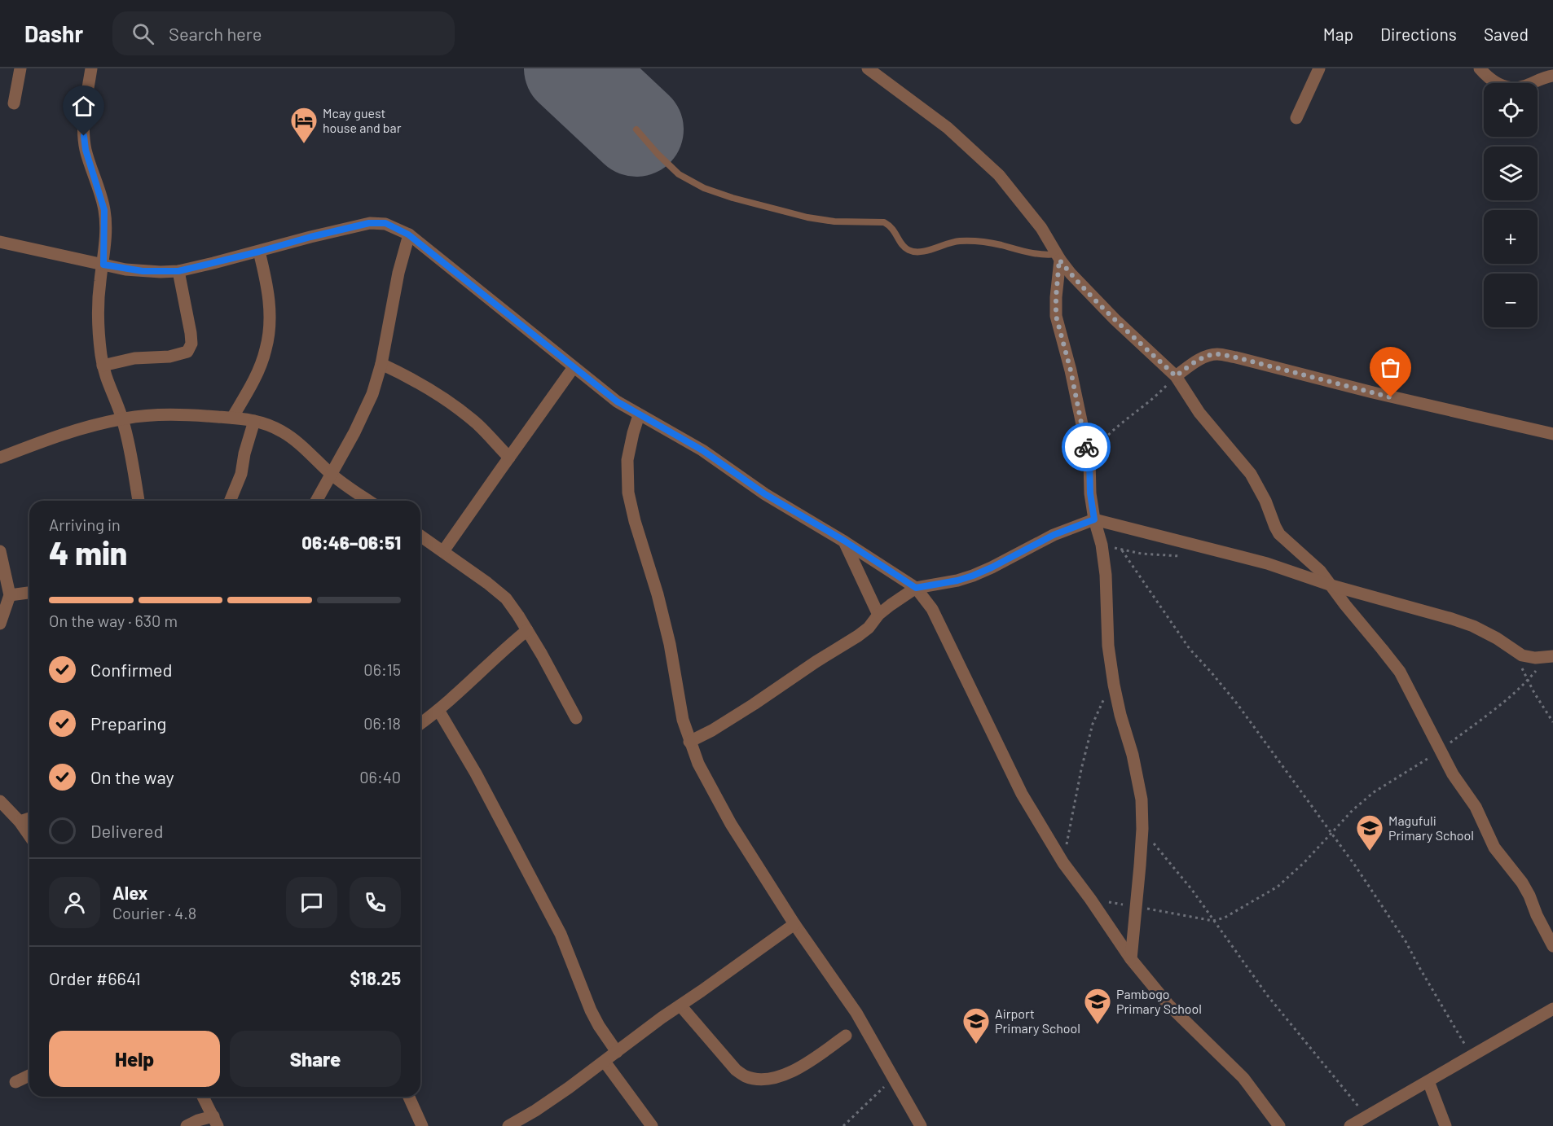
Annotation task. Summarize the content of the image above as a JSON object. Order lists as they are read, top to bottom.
{
  "places": {
    "hotel": ["Mcay guest house and bar"],
    "school or university": ["Magufuli Primary School", "Pambogo Primary School", "Airport Primary School"]
  },
  "page": {
    "header": "Dashr",
    "search": "Search here",
    "nav": ["Map", "Directions", "Saved"],
    "map_buttons": ["+", "−"],
    "heading": ["4 min", "Arriving in", "06:46–06:51"],
    "panel": [
      "Alex",
      "Courier · 4.8",
      "Order #6641",
      "$18.25"
    ],
    "bar": "On the way · 630 m",
    "list": [
      ["Confirmed", "06:15"],
      ["Preparing", "06:18"],
      ["On the way", "06:40"],
      "Delivered"
    ],
    "buttons": ["Help", "Share"]
  }
}
